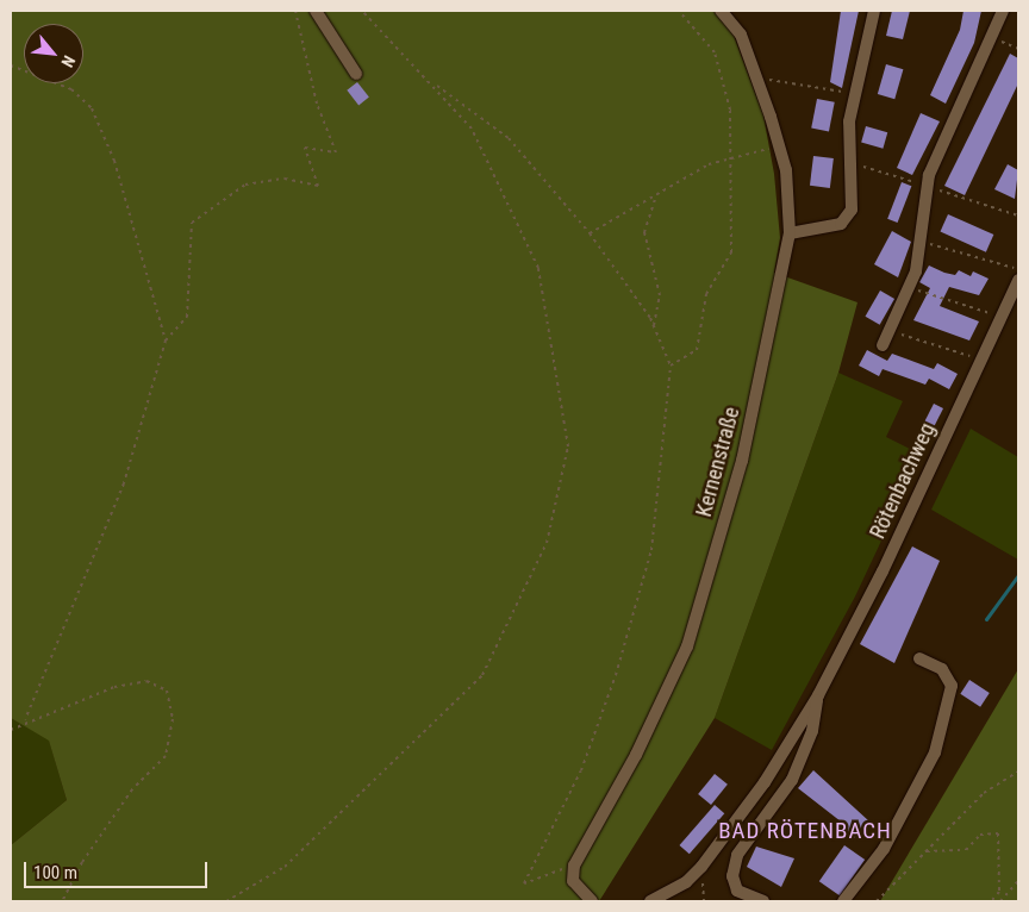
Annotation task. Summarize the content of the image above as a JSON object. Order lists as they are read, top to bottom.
{
  "streets": {
    "street": ["Kernenstraße", "Rötenbachweg"]
  },
  "districts": ["BAD RÖTENBACH"],
  "scale_bar": "100 m",
  "north": "bottom right"
}
